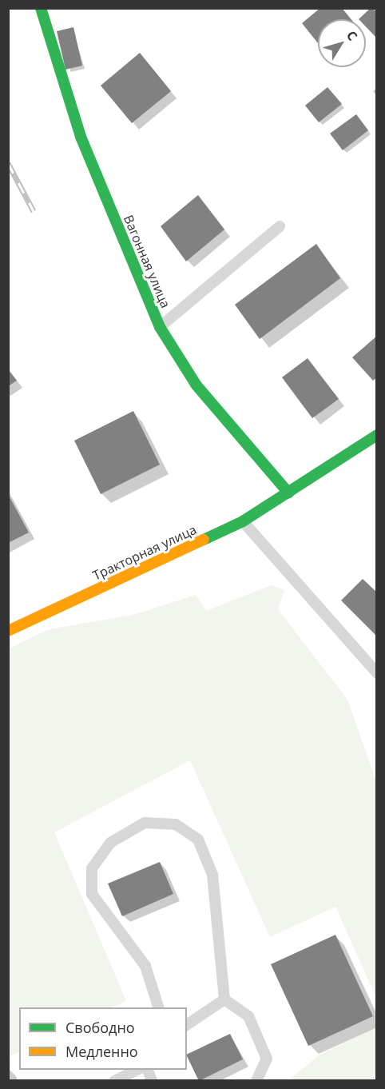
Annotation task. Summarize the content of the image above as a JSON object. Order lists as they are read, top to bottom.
{
  "streets": {
    "street": ["Вагонная улица", "Тракторная улица"]
  },
  "crossings": [
    ["Вагонная улица", "Тракторная улица"]
  ],
  "legend": ["Свободно", "Медленно"],
  "north": "top right"
}
